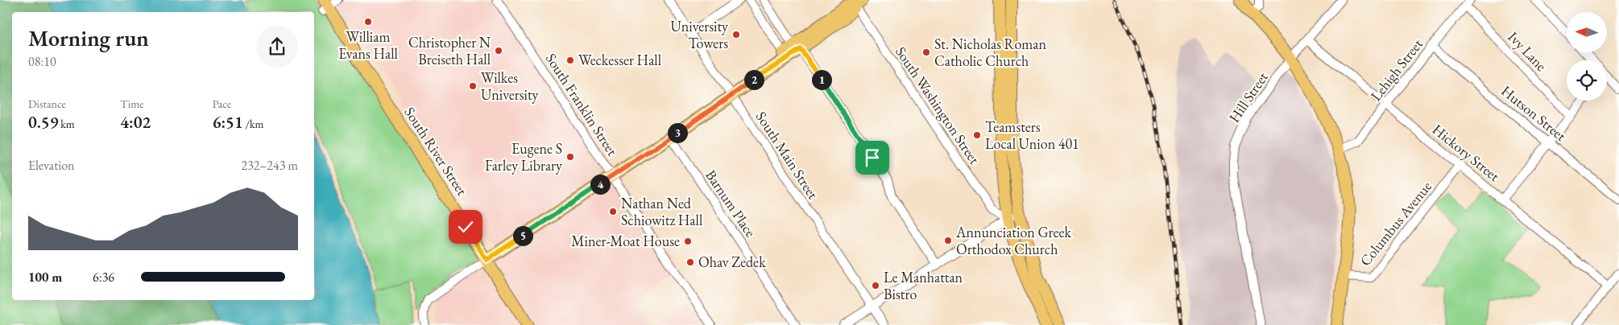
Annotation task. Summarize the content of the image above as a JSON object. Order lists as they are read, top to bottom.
{
  "streets": {
    "main road": ["South River Street"],
    "street": [
      "Ivy Lane",
      "Lehigh Street",
      "Hill Street",
      "South Franklin Street",
      "South Washington Street",
      "Hutson Street",
      "Hickory Street",
      "South Main Street",
      "Barnum Place",
      "Columbus Avenue"
    ]
  },
  "crossings": [
    ["Ivy Lane", "Lehigh Street"],
    ["Lehigh Street", "Hutson Street"],
    ["Lehigh Street", "Hickory Street"],
    ["Hill Street", "Hickory Street"],
    ["Hickory Street", "Columbus Avenue"]
  ],
  "places": [
    "William Evans Hall",
    "University Towers",
    "Christopher N Breiseth Hall",
    "St. Nicholas Roman Catholic Church",
    "Weckesser Hall",
    "Wilkes University",
    "Teamsters Local Union 401",
    "Eugene S Farley Library",
    "Nathan Ned Schiowitz Hall",
    "Annunciation Greek Orthodox Church",
    "Miner-Moat House",
    "Ohav Zedek",
    "Le Manhattan Bistro"
  ],
  "north": "left",
  "page": {
    "heading": ["Morning run", "08:10"],
    "pins": [
      "1",
      "2",
      "3",
      "4",
      "5"
    ],
    "stats": [
      ["Distance", "0.59 km"],
      ["Time", "4:02"],
      ["Pace", "6:51 /km"]
    ],
    "chart": ["Elevation", "232–243 m"],
    "list": [
      {
        "name": "100 m",
        "note": "6:36"
      }
    ]
  }
}
